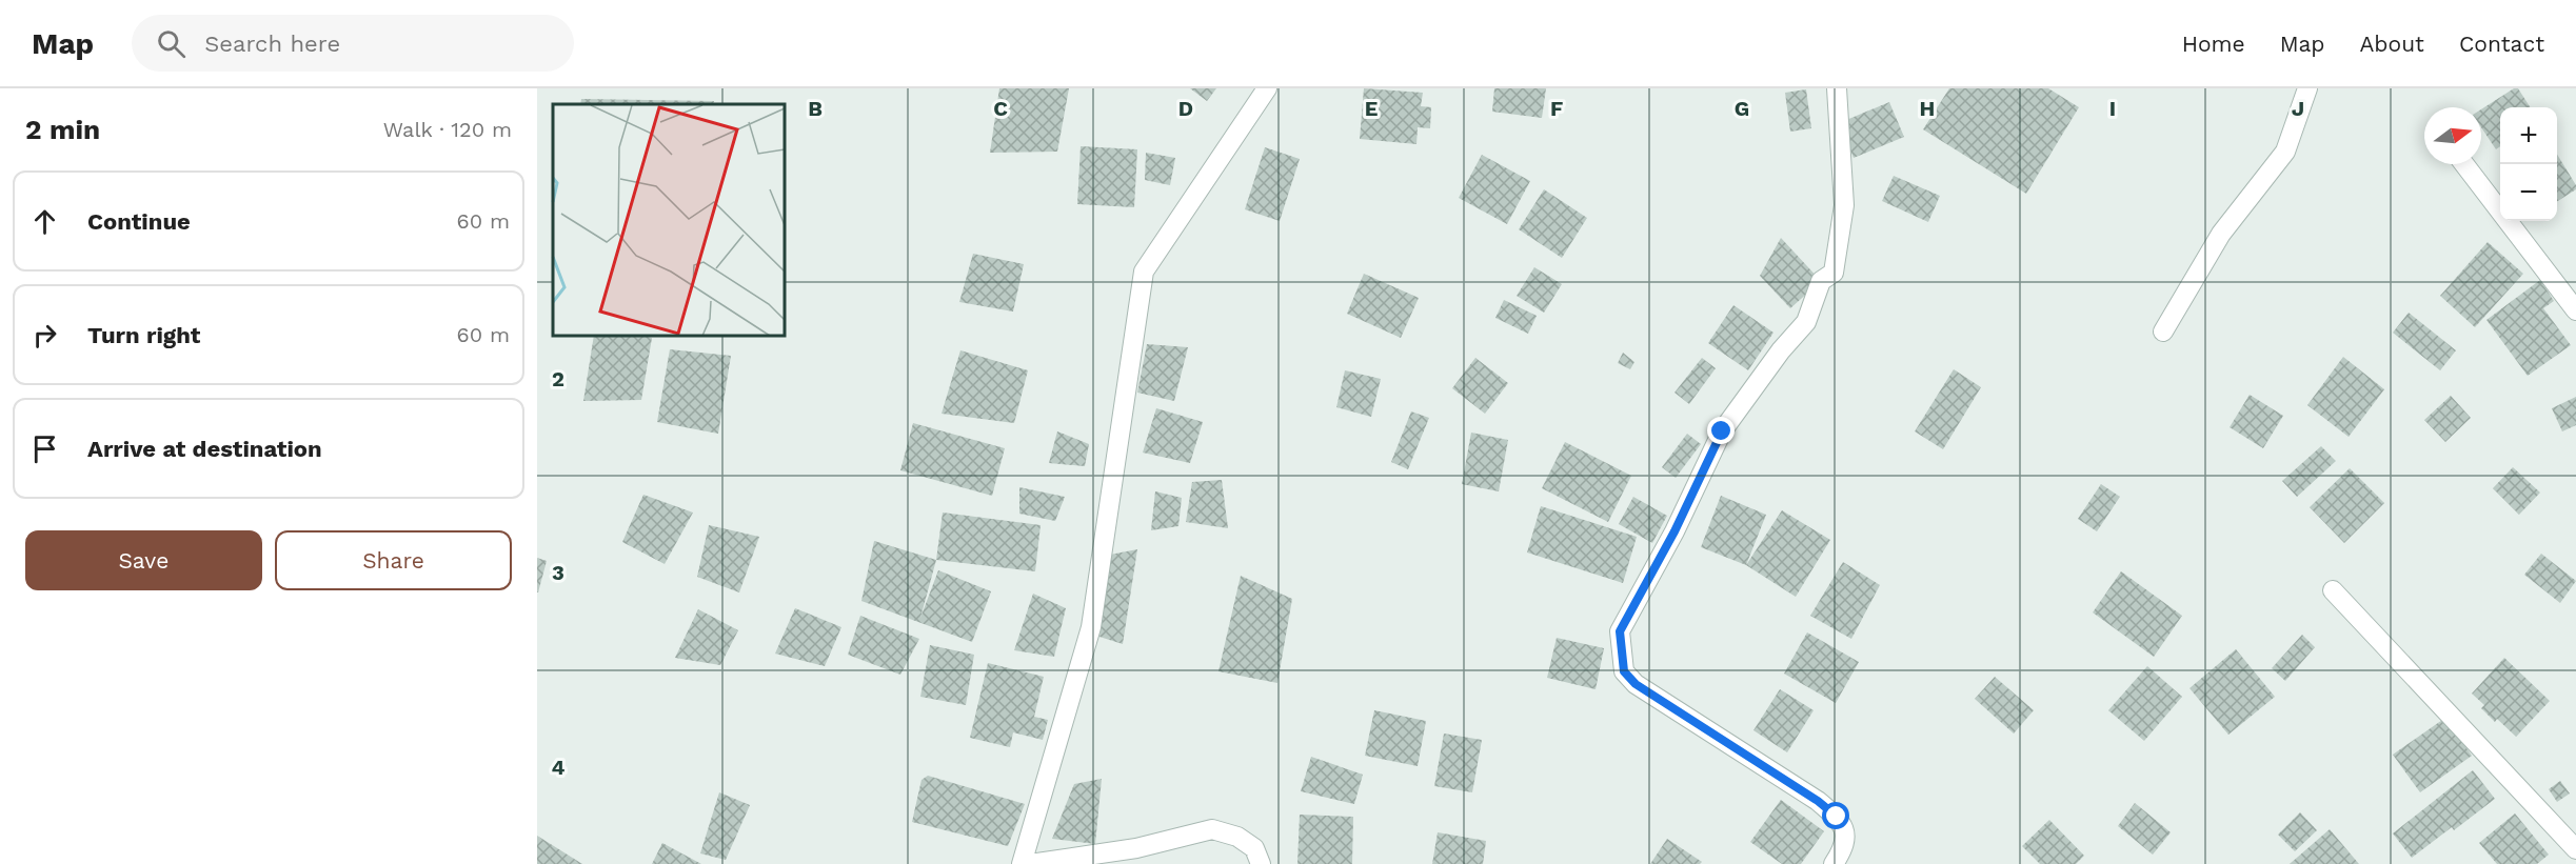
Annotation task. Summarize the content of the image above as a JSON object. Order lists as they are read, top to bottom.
{
  "north": "right",
  "page": {
    "header": "Map",
    "search": "Search here",
    "nav": [
      "Home",
      "Map",
      "About",
      "Contact"
    ],
    "heading": ["2 min", "Walk · 120 m"],
    "map_buttons": ["+", "−"],
    "list": [
      ["Continue", "60 m"],
      ["Turn right", "60 m"],
      "Arrive at destination"
    ],
    "buttons": ["Save", "Share"]
  },
  "grid": {
    "columns": [
      "B",
      "C",
      "D",
      "E",
      "F",
      "G",
      "H",
      "I",
      "J"
    ],
    "rows": ["2", "3", "4"]
  }
}
